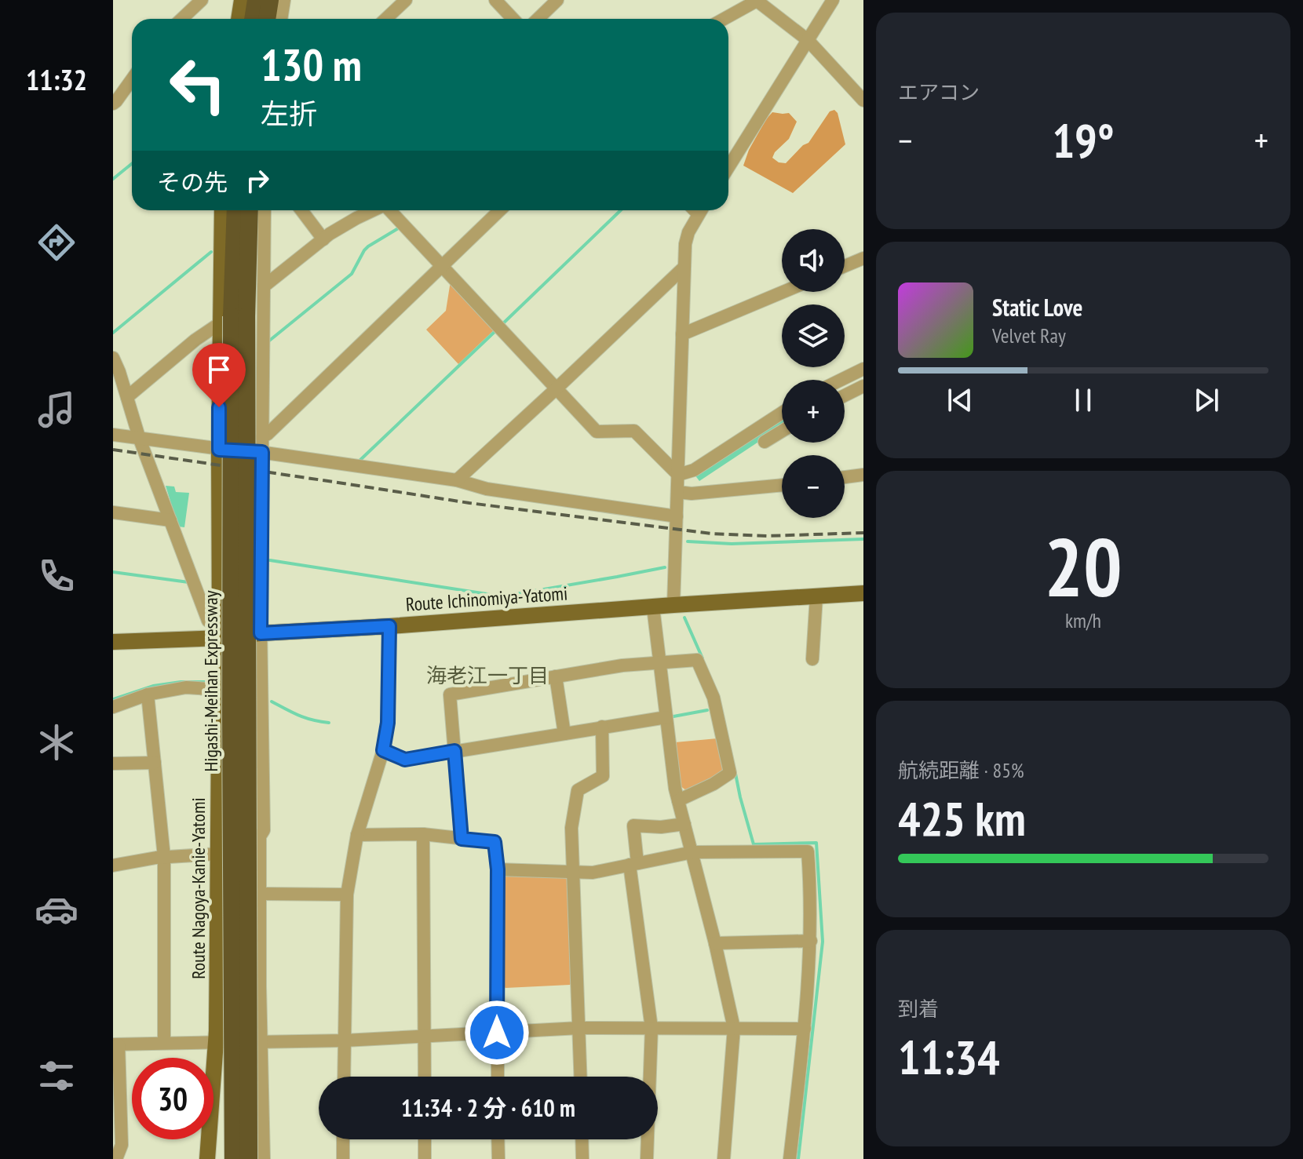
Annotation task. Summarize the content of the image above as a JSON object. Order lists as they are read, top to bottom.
{
  "streets": {
    "highway": ["Higashi-Meihan Expressway"],
    "main road": ["Route Ichinomiya-Yatomi", "Route Nagoya-Kanie-Yatomi"]
  },
  "crossings": [
    ["Route Ichinomiya-Yatomi", "Route Nagoya-Kanie-Yatomi"]
  ],
  "districts": ["海老江一丁目"],
  "page": {
    "tabs": "11:32",
    "tile": [
      "エアコン",
      ["20", "km/h"],
      ["航続距離 · 85%", "425 km"],
      ["到着", "11:34"]
    ],
    "turn": ["130 m", "左折"],
    "heat": ["−", "19°", "+"],
    "then": "その先",
    "map_buttons": ["+", "−"],
    "song": ["Static Love", "Velvet Ray"],
    "limit": "30",
    "trip": "11:34 · 2 分 · 610 m"
  }
}
